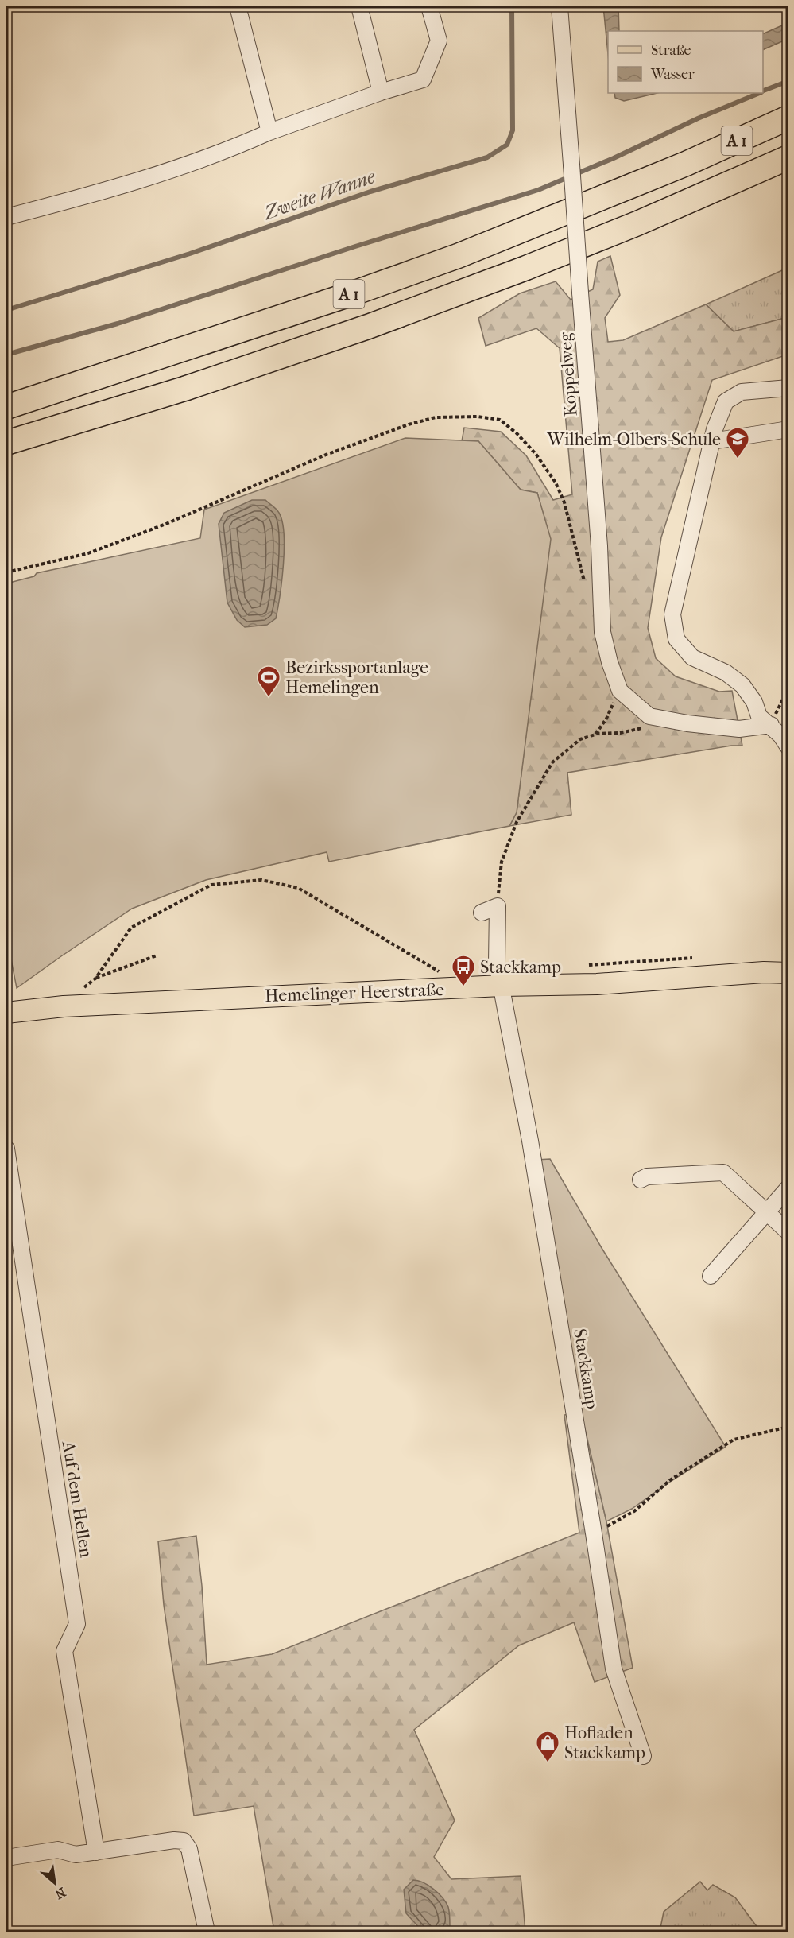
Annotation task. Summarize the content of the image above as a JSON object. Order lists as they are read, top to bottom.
{
  "streets": {
    "highway": ["A 1"],
    "main road": ["Hemelinger Heerstraße"],
    "street": ["Koppelweg", "Stackkamp", "Auf dem Hellen"]
  },
  "crossings": [
    ["Hemelinger Heerstraße", "Stackkamp"]
  ],
  "water": ["Zweite Wanne"],
  "places": {
    "school or university": ["Wilhelm-Olbers-Schule"],
    "sports": ["Bezirkssportanlage Hemelingen"],
    "bus stop": ["Stackkamp"],
    "shop": ["Hofladen Stackkamp"]
  },
  "legend": ["Straße", "Wasser"],
  "north": "bottom right"
}
